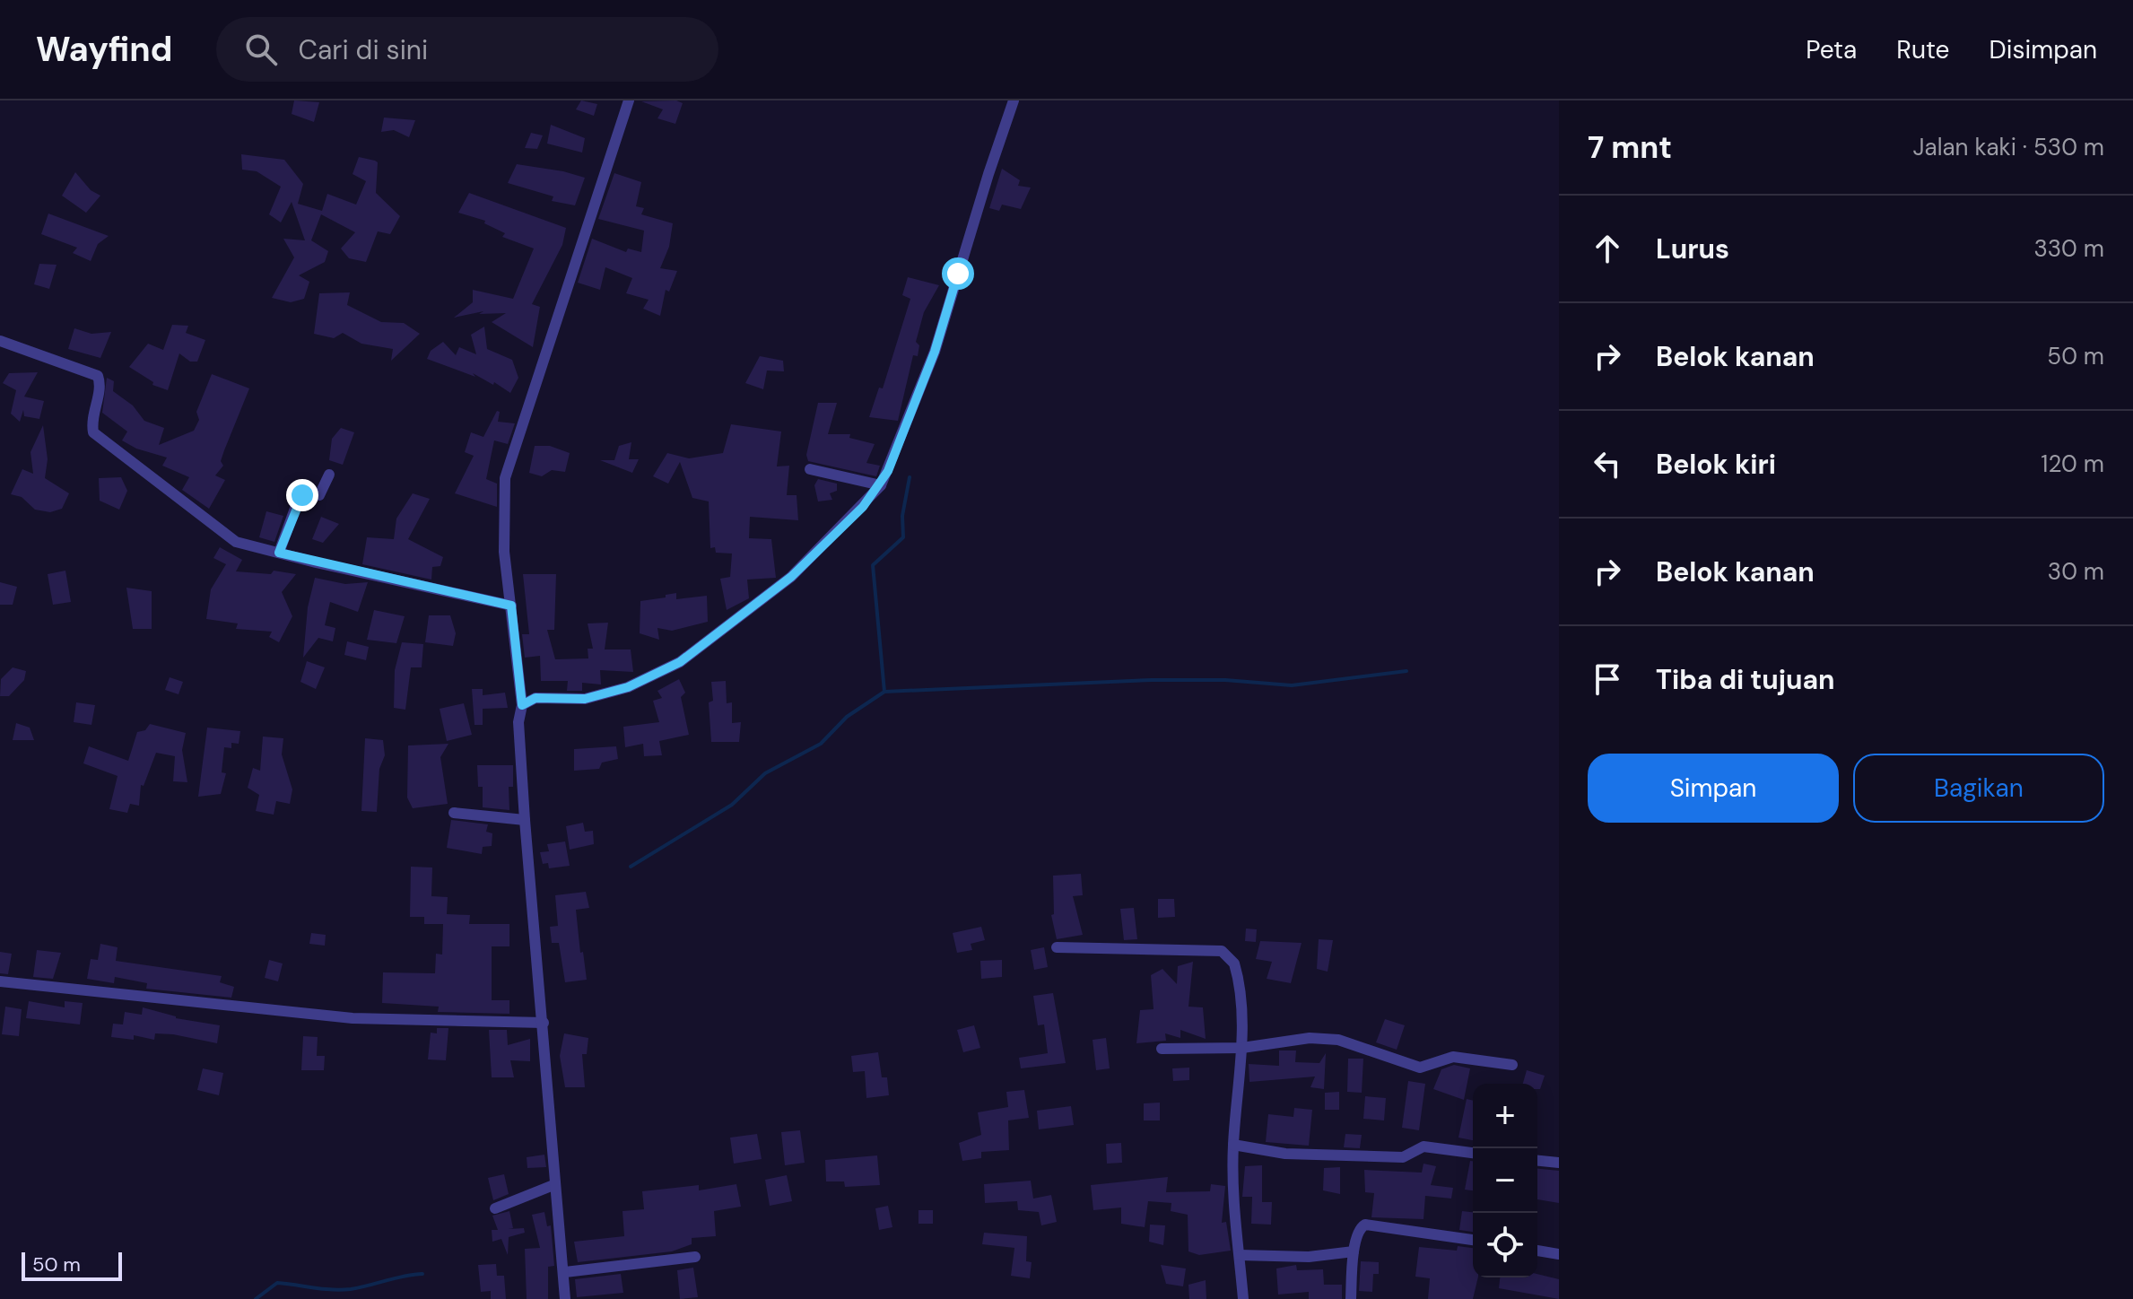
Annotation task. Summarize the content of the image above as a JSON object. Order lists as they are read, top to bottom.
{
  "scale_bar": "50 m",
  "page": {
    "header": "Wayfind",
    "search": "Cari di sini",
    "nav": ["Peta", "Rute", "Disimpan"],
    "heading": ["7 mnt", "Jalan kaki · 530 m"],
    "list": [
      ["Lurus", "330 m"],
      ["Belok kanan", "50 m"],
      ["Belok kiri", "120 m"],
      ["Belok kanan", "30 m"],
      "Tiba di tujuan"
    ],
    "buttons": ["Simpan", "Bagikan"],
    "map_buttons": ["+", "−"],
    "scale": "50 m"
  }
}
